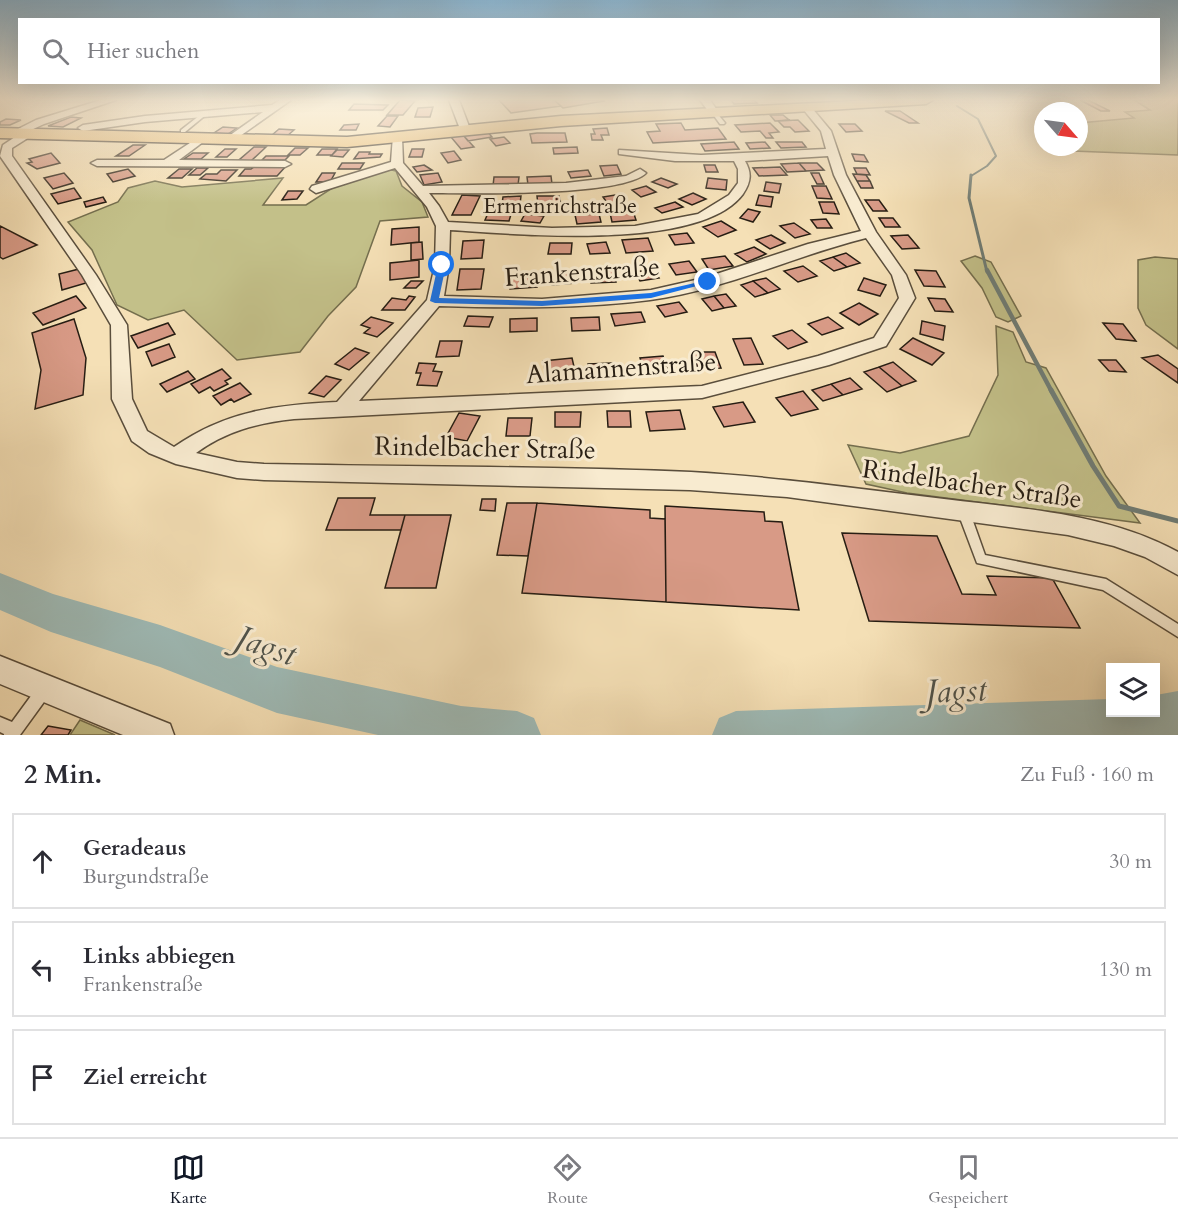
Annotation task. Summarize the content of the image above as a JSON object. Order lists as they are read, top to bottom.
{
  "streets": {
    "street": [
      "Ermenrichstraße",
      "Frankenstraße",
      "Alamannenstraße",
      "Rindelbacher Straße"
    ]
  },
  "crossings": [
    ["Frankenstraße", "Alamannenstraße"],
    ["Alamannenstraße", "Rindelbacher Straße"]
  ],
  "water": ["Jagst"],
  "north": "bottom right",
  "page": {
    "search": "Hier suchen",
    "heading": ["2 Min.", "Zu Fuß · 160 m"],
    "list": [
      ["Geradeaus", "Burgundstraße", "30 m"],
      ["Links abbiegen", "Frankenstraße", "130 m"],
      "Ziel erreicht"
    ],
    "nav": ["Karte", "Route", "Gespeichert"]
  }
}
